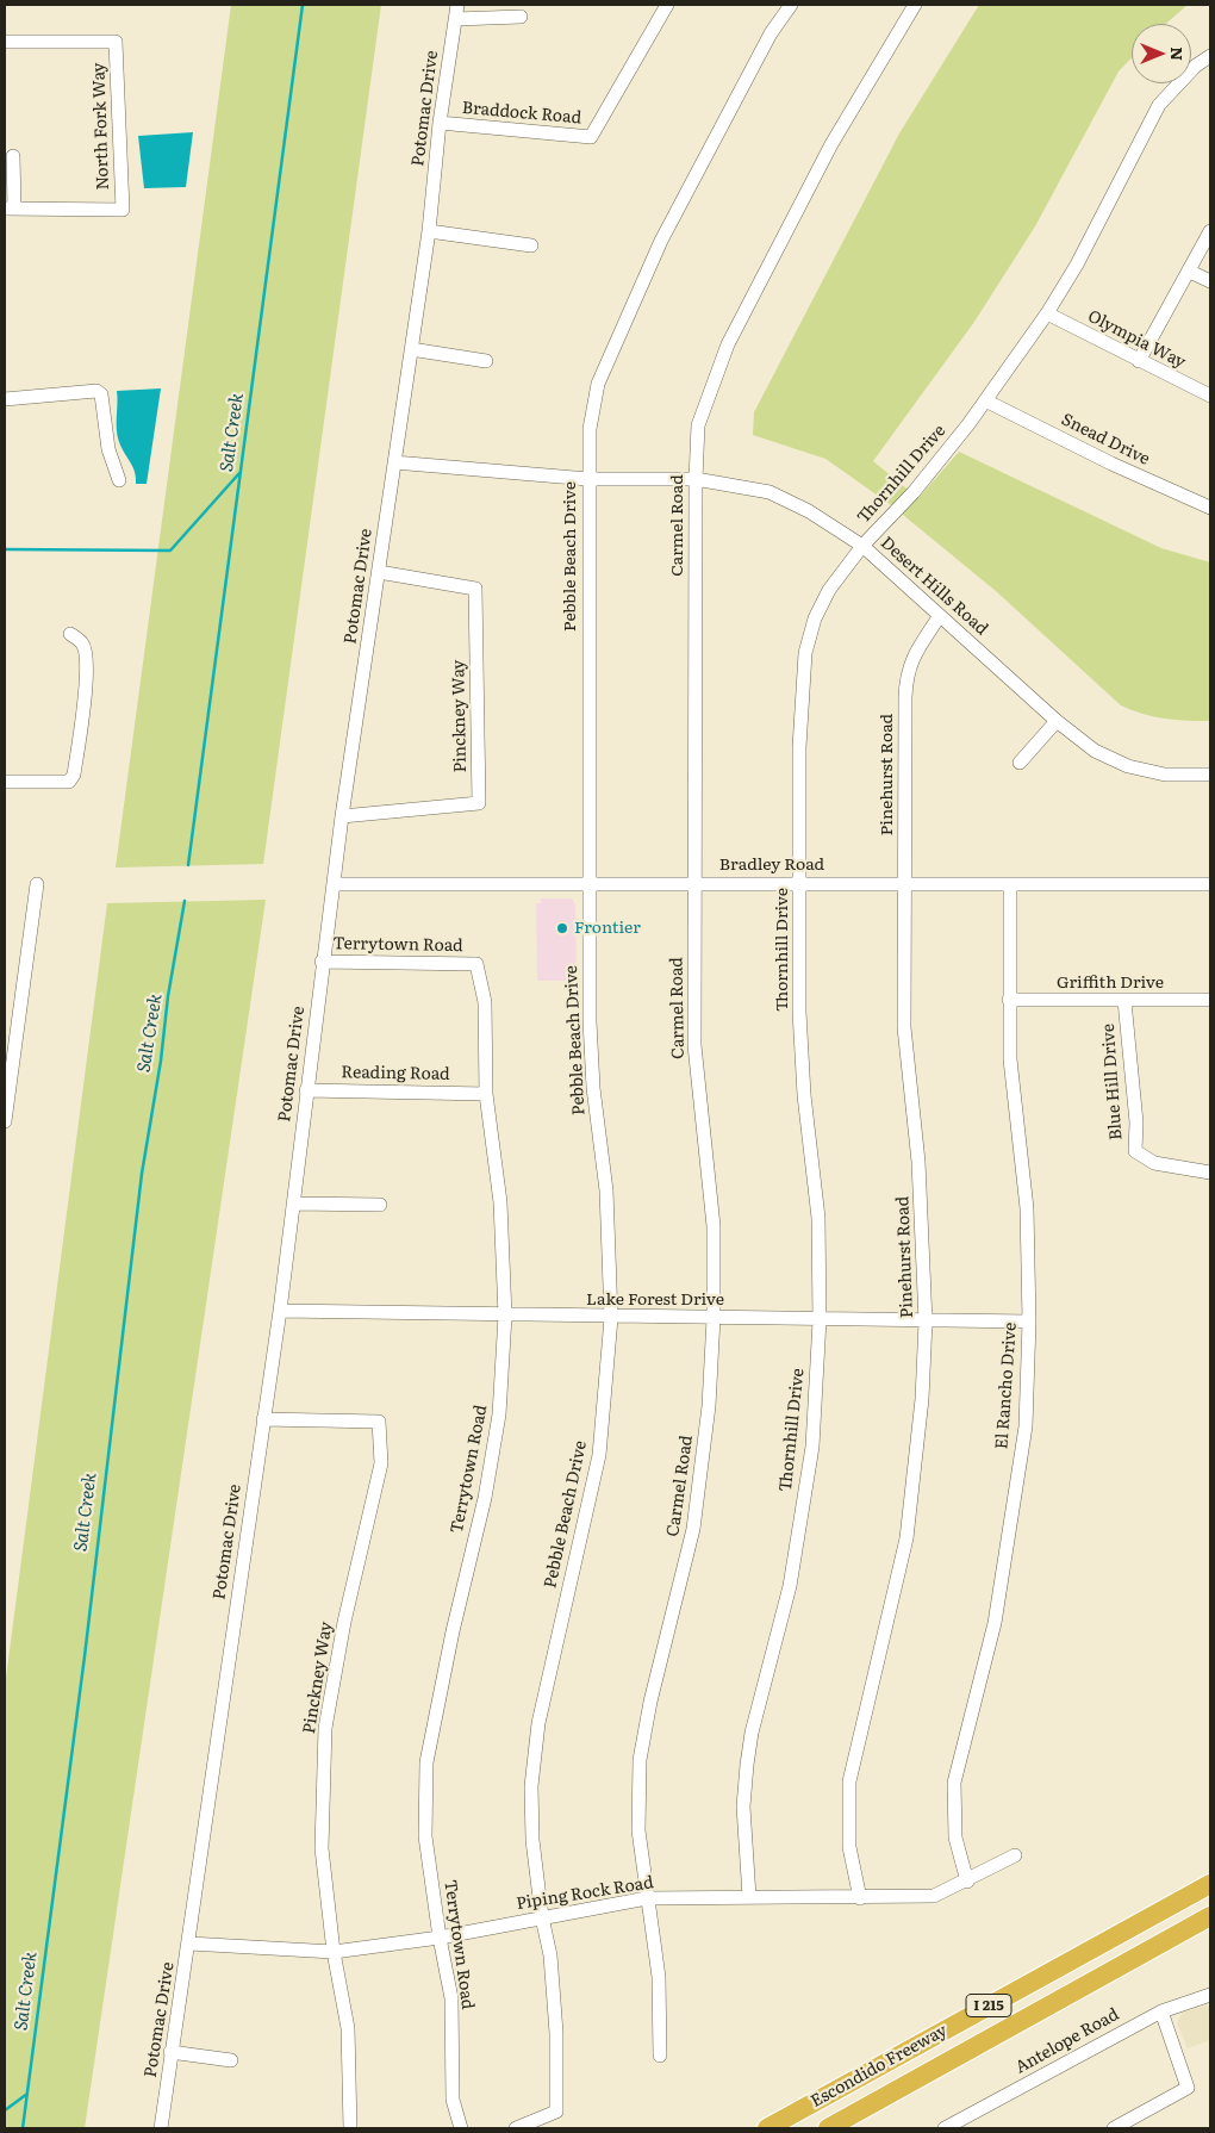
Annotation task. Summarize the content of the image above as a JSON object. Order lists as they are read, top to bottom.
{
  "streets": {
    "highway": ["I 215", "Escondido Freeway"],
    "street": [
      "Potomac Drive",
      "Braddock Road",
      "North Fork Way",
      "Olympia Way",
      "Snead Drive",
      "Thornhill Drive",
      "Carmel Road",
      "Pebble Beach Drive",
      "Desert Hills Road",
      "Pinckney Way",
      "Pinehurst Road",
      "Bradley Road",
      "Terrytown Road",
      "Griffith Drive",
      "Reading Road",
      "Blue Hill Drive",
      "Lake Forest Drive",
      "El Rancho Drive",
      "Piping Rock Road",
      "Antelope Road"
    ]
  },
  "crossings": [
    ["Potomac Drive", "Braddock Road"],
    ["Potomac Drive", "Desert Hills Road"],
    ["Potomac Drive", "Pinckney Way"],
    ["Potomac Drive", "Bradley Road"],
    ["Potomac Drive", "Terrytown Road"],
    ["Potomac Drive", "Reading Road"],
    ["Potomac Drive", "Lake Forest Drive"],
    ["Potomac Drive", "Piping Rock Road"],
    ["Olympia Way", "Thornhill Drive"],
    ["Snead Drive", "Thornhill Drive"],
    ["Thornhill Drive", "Desert Hills Road"],
    ["Thornhill Drive", "Bradley Road"],
    ["Thornhill Drive", "Lake Forest Drive"],
    ["Thornhill Drive", "Piping Rock Road"],
    ["Carmel Road", "Desert Hills Road"],
    ["Carmel Road", "Bradley Road"],
    ["Carmel Road", "Lake Forest Drive"],
    ["Carmel Road", "Piping Rock Road"],
    ["Pebble Beach Drive", "Desert Hills Road"],
    ["Pebble Beach Drive", "Bradley Road"],
    ["Pebble Beach Drive", "Lake Forest Drive"],
    ["Pebble Beach Drive", "Piping Rock Road"],
    ["Desert Hills Road", "Pinehurst Road"],
    ["Pinckney Way", "Piping Rock Road"],
    ["Pinehurst Road", "Bradley Road"],
    ["Pinehurst Road", "Lake Forest Drive"],
    ["Pinehurst Road", "Piping Rock Road"],
    ["Bradley Road", "El Rancho Drive"],
    ["Terrytown Road", "Reading Road"],
    ["Terrytown Road", "Lake Forest Drive"],
    ["Terrytown Road", "Piping Rock Road"],
    ["Griffith Drive", "Blue Hill Drive"],
    ["Griffith Drive", "El Rancho Drive"],
    ["Lake Forest Drive", "El Rancho Drive"],
    ["El Rancho Drive", "Piping Rock Road"]
  ],
  "water": ["Salt Creek"],
  "places": ["Frontier"],
  "north": "right"
}
